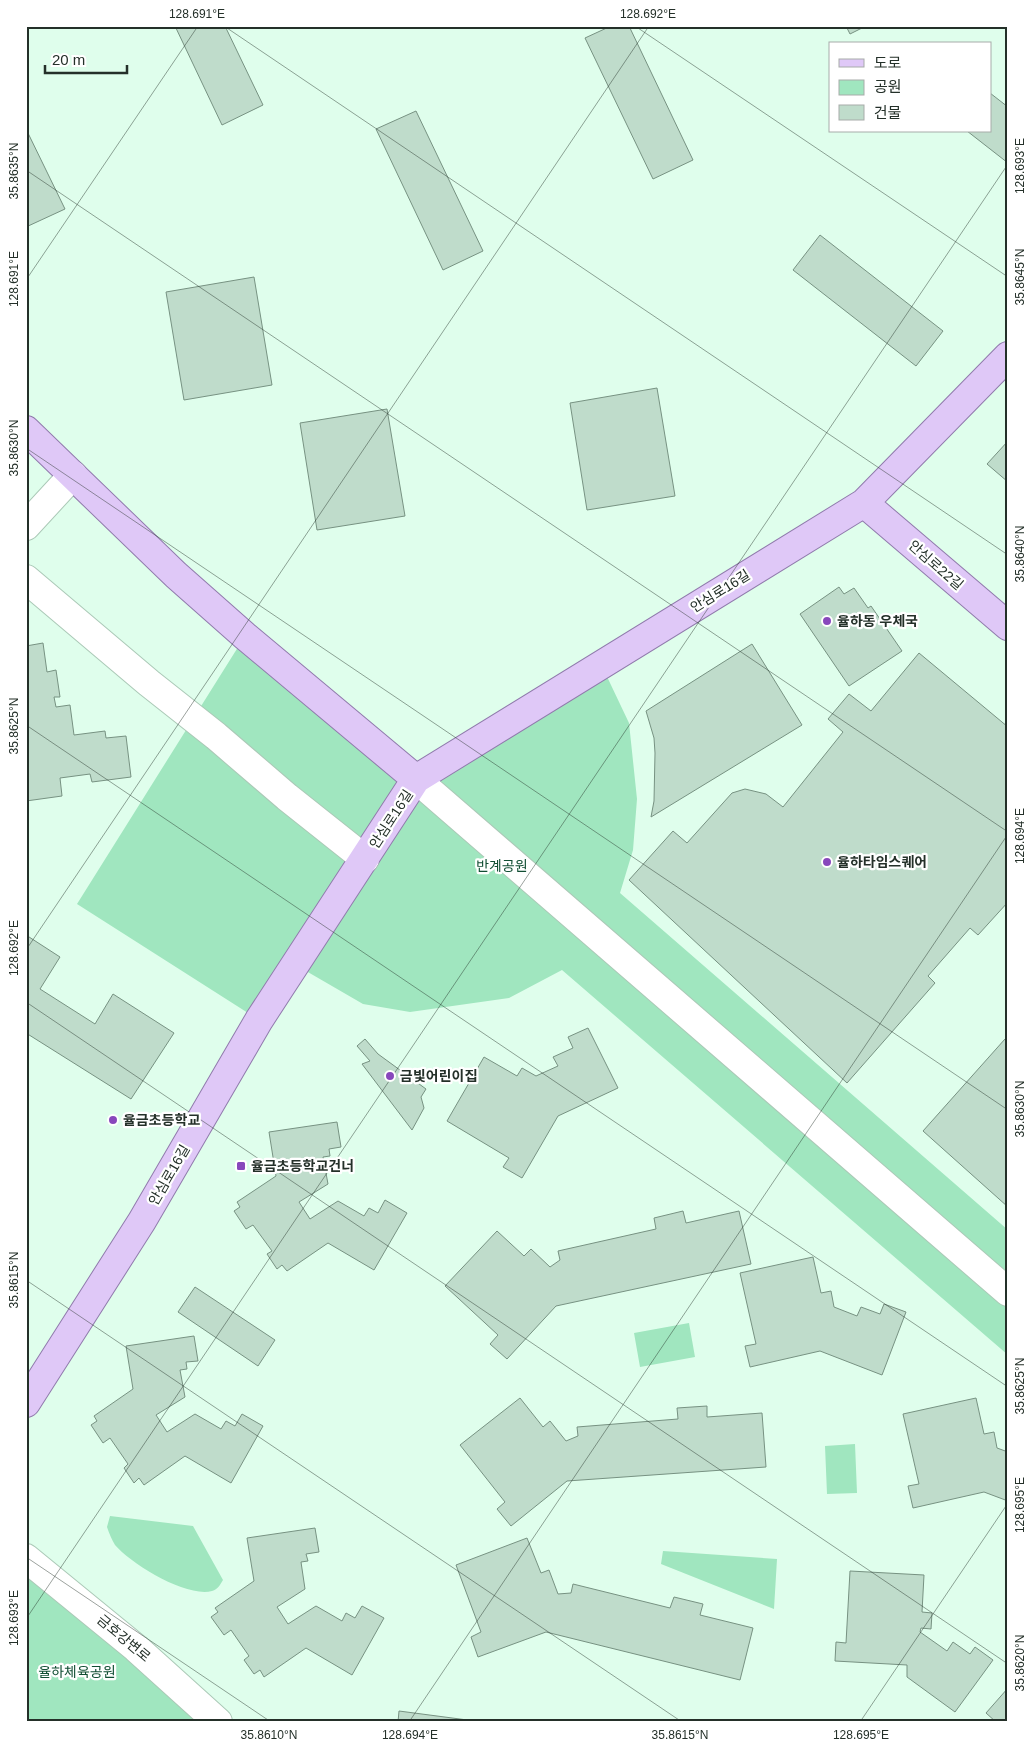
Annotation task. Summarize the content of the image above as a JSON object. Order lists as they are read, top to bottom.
{
  "streets": {
    "main road": ["안심로22길", "안심로16길"],
    "street": ["금호강변로"]
  },
  "crossings": [
    ["안심로22길", "안심로16길"]
  ],
  "parks": ["반계공원", "율하체육공원"],
  "places": {
    "other": [
      "율하동 우체국",
      "율하타임스퀘어",
      "금빛어린이집",
      "율금초등학교"
    ],
    "transit": ["율금초등학교건너"]
  },
  "legend": ["도로", "공원", "건물"],
  "scale_bar": "20 m",
  "coordinates": [
    "128.691°E",
    "128.692°E",
    "128.693°E",
    "35.8635°N",
    "35.8645°N",
    "35.8630°N",
    "35.8640°N",
    "35.8625°N",
    "128.694°E",
    "35.8615°N",
    "128.695°E",
    "35.8620°N",
    "35.8610°N"
  ]
}
